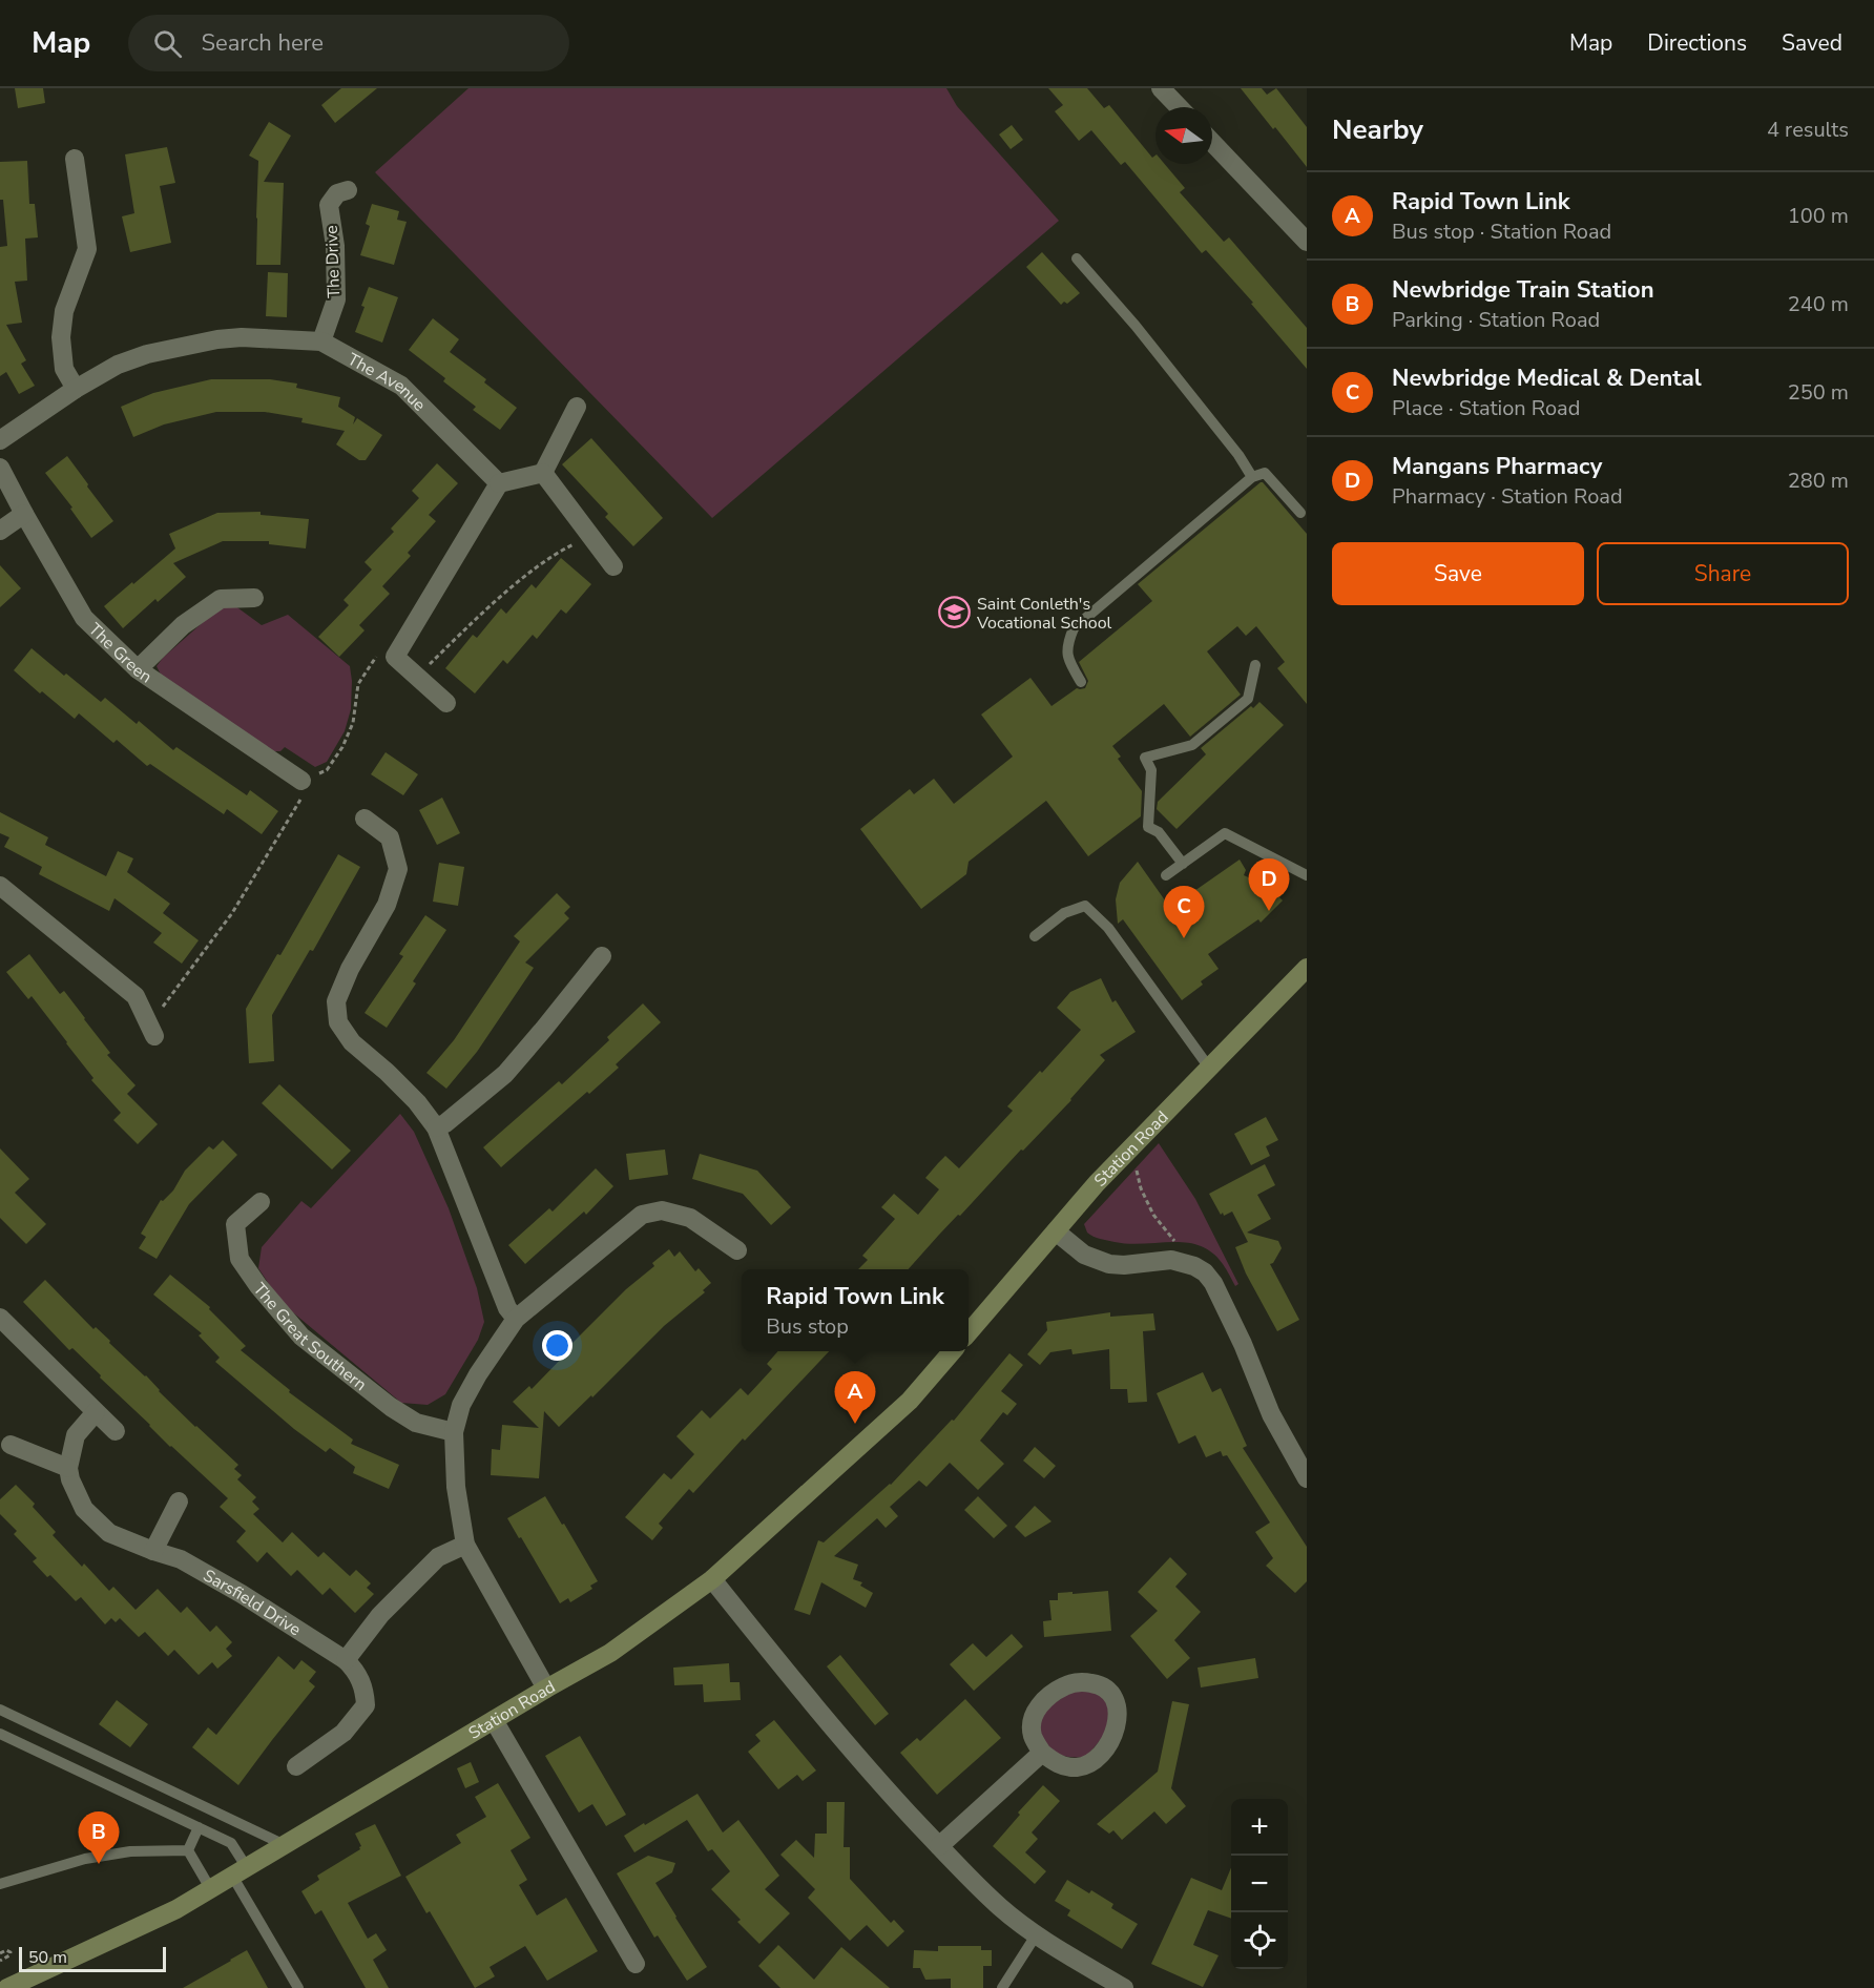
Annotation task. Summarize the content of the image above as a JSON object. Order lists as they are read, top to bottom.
{
  "streets": {
    "main road": ["Station Road"],
    "street": [
      "The Drive",
      "The Avenue",
      "The Green",
      "The Great Southern",
      "Sarsfield Drive"
    ]
  },
  "crossings": [
    ["The Drive", "The Avenue"]
  ],
  "places": {
    "school or university": ["Saint Conleth's Vocational School"]
  },
  "scale_bar": "50 m",
  "north": "left",
  "page": {
    "header": "Map",
    "search": "Search here",
    "nav": ["Map", "Directions", "Saved"],
    "heading": ["Nearby", "4 results"],
    "list": [
      {
        "mark": "A",
        "name": "Rapid Town Link",
        "note": "Bus stop · Station Road",
        "value": "100 m"
      },
      {
        "mark": "B",
        "name": "Newbridge Train Station",
        "note": "Parking · Station Road",
        "value": "240 m"
      },
      {
        "mark": "C",
        "name": "Newbridge Medical & Dental",
        "note": "Place · Station Road",
        "value": "250 m"
      },
      {
        "mark": "D",
        "name": "Mangans Pharmacy",
        "note": "Pharmacy · Station Road",
        "value": "280 m"
      }
    ],
    "buttons": ["Save", "Share"],
    "pins": [
      "D",
      "C",
      "A",
      "B"
    ],
    "popup": ["Rapid Town Link", "Bus stop"],
    "map_buttons": ["+", "−"],
    "scale": "50 m"
  }
}
